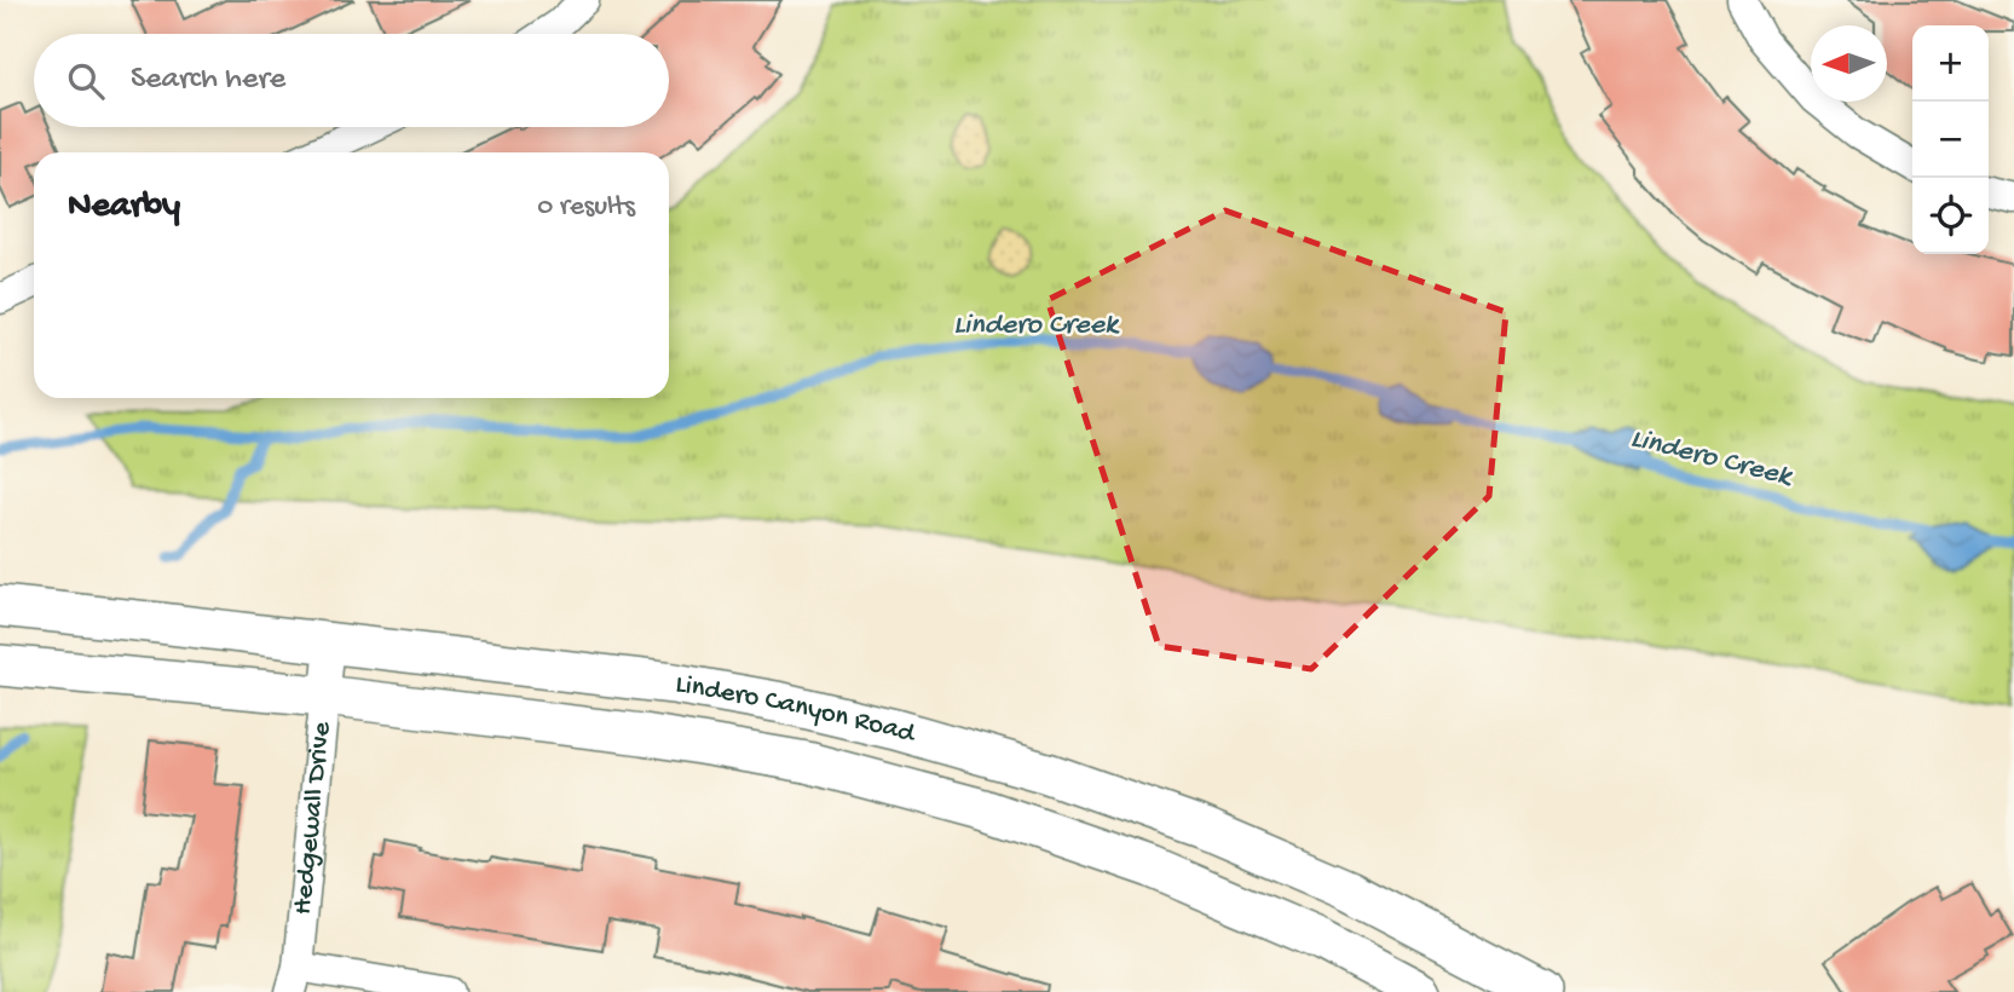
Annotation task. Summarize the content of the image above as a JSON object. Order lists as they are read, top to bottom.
{
  "streets": {
    "main road": ["Lindero Canyon Road"],
    "street": ["Hedgewall Drive"]
  },
  "crossings": [
    ["Lindero Canyon Road", "Hedgewall Drive"]
  ],
  "water": ["Lindero Creek"],
  "north": "left",
  "page": {
    "map_buttons": ["+", "−"],
    "search": "Search here",
    "heading": ["Nearby", "0 results"]
  }
}
